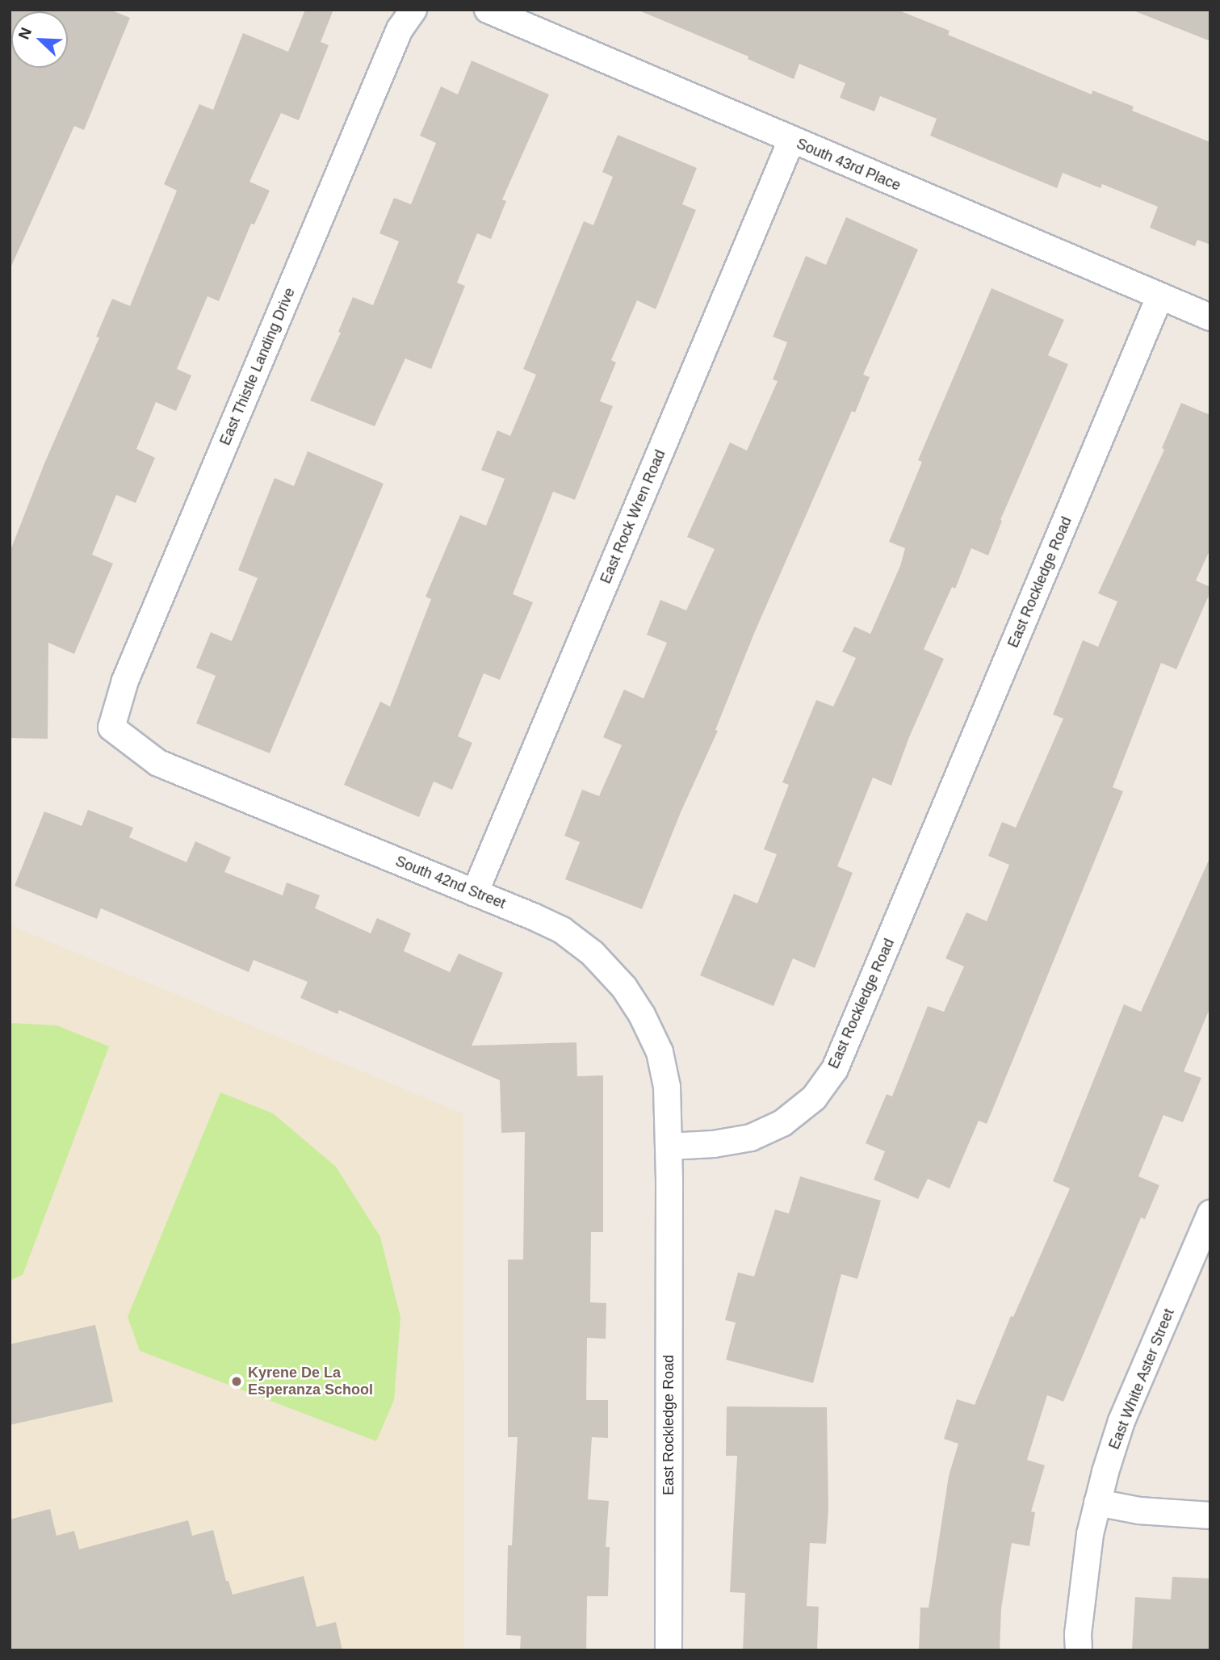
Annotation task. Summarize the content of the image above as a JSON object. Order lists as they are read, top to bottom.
{
  "streets": {
    "street": [
      "South 43rd Place",
      "East Thistle Landing Drive",
      "East Rock Wren Road",
      "East Rockledge Road",
      "South 42nd Street",
      "East White Aster Street"
    ]
  },
  "crossings": [
    ["South 43rd Place", "East Rock Wren Road"],
    ["South 43rd Place", "East Rockledge Road"],
    ["East Thistle Landing Drive", "South 42nd Street"],
    ["East Rock Wren Road", "South 42nd Street"],
    ["East Rockledge Road", "South 42nd Street"]
  ],
  "places": ["Kyrene De La Esperanza School"],
  "north": "top left"
}
